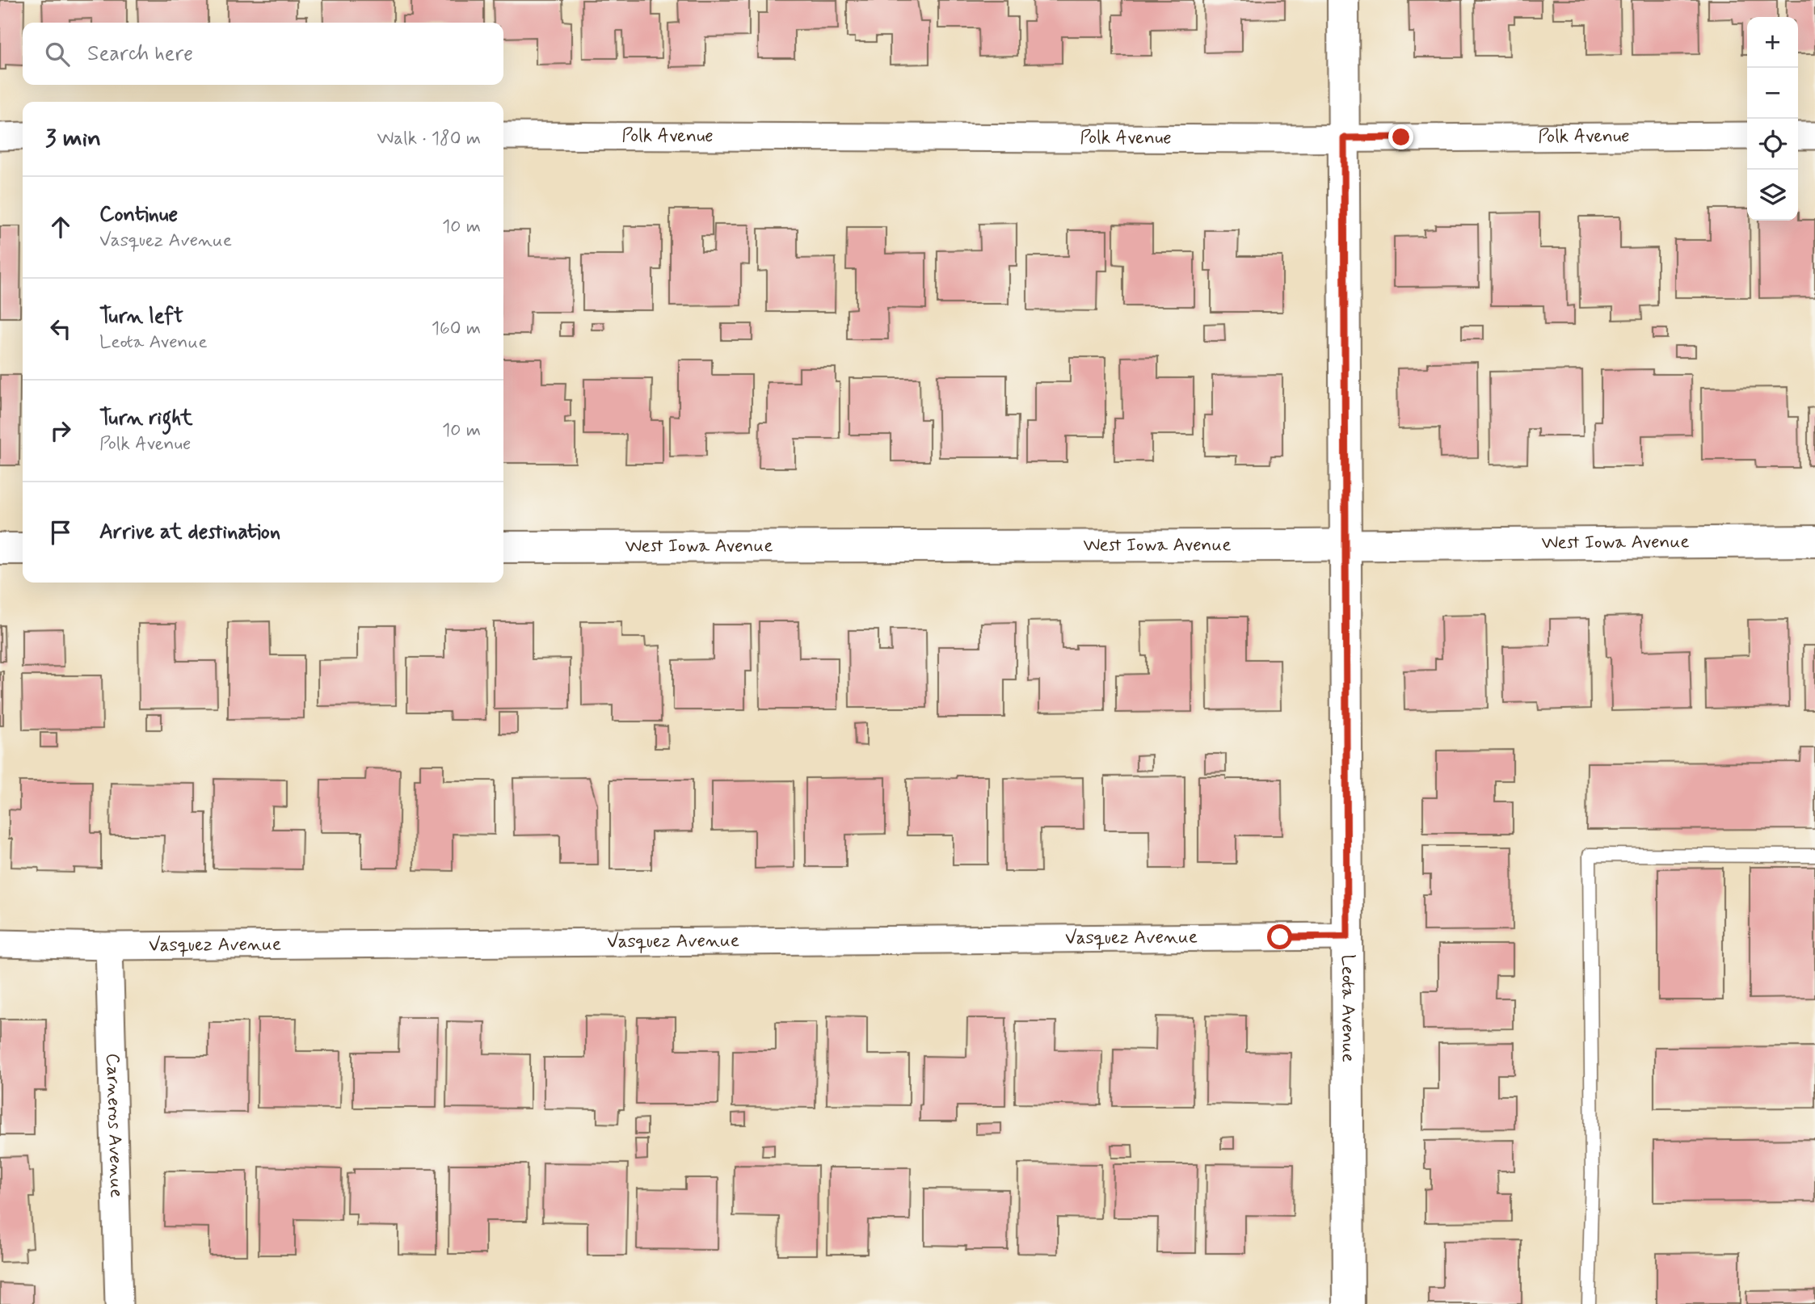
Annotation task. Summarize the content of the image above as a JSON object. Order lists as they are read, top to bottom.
{
  "streets": {
    "street": [
      "Polk Avenue",
      "West Iowa Avenue",
      "Vasquez Avenue",
      "Leota Avenue",
      "Carneros Avenue"
    ]
  },
  "crossings": [
    ["Polk Avenue", "Leota Avenue"],
    ["West Iowa Avenue", "Leota Avenue"],
    ["Vasquez Avenue", "Leota Avenue"],
    ["Vasquez Avenue", "Carneros Avenue"]
  ],
  "page": {
    "map_buttons": ["+", "−"],
    "search": "Search here",
    "heading": ["3 min", "Walk · 180 m"],
    "list": [
      ["Continue", "Vasquez Avenue", "10 m"],
      ["Turn left", "Leota Avenue", "160 m"],
      ["Turn right", "Polk Avenue", "10 m"],
      "Arrive at destination"
    ]
  }
}
